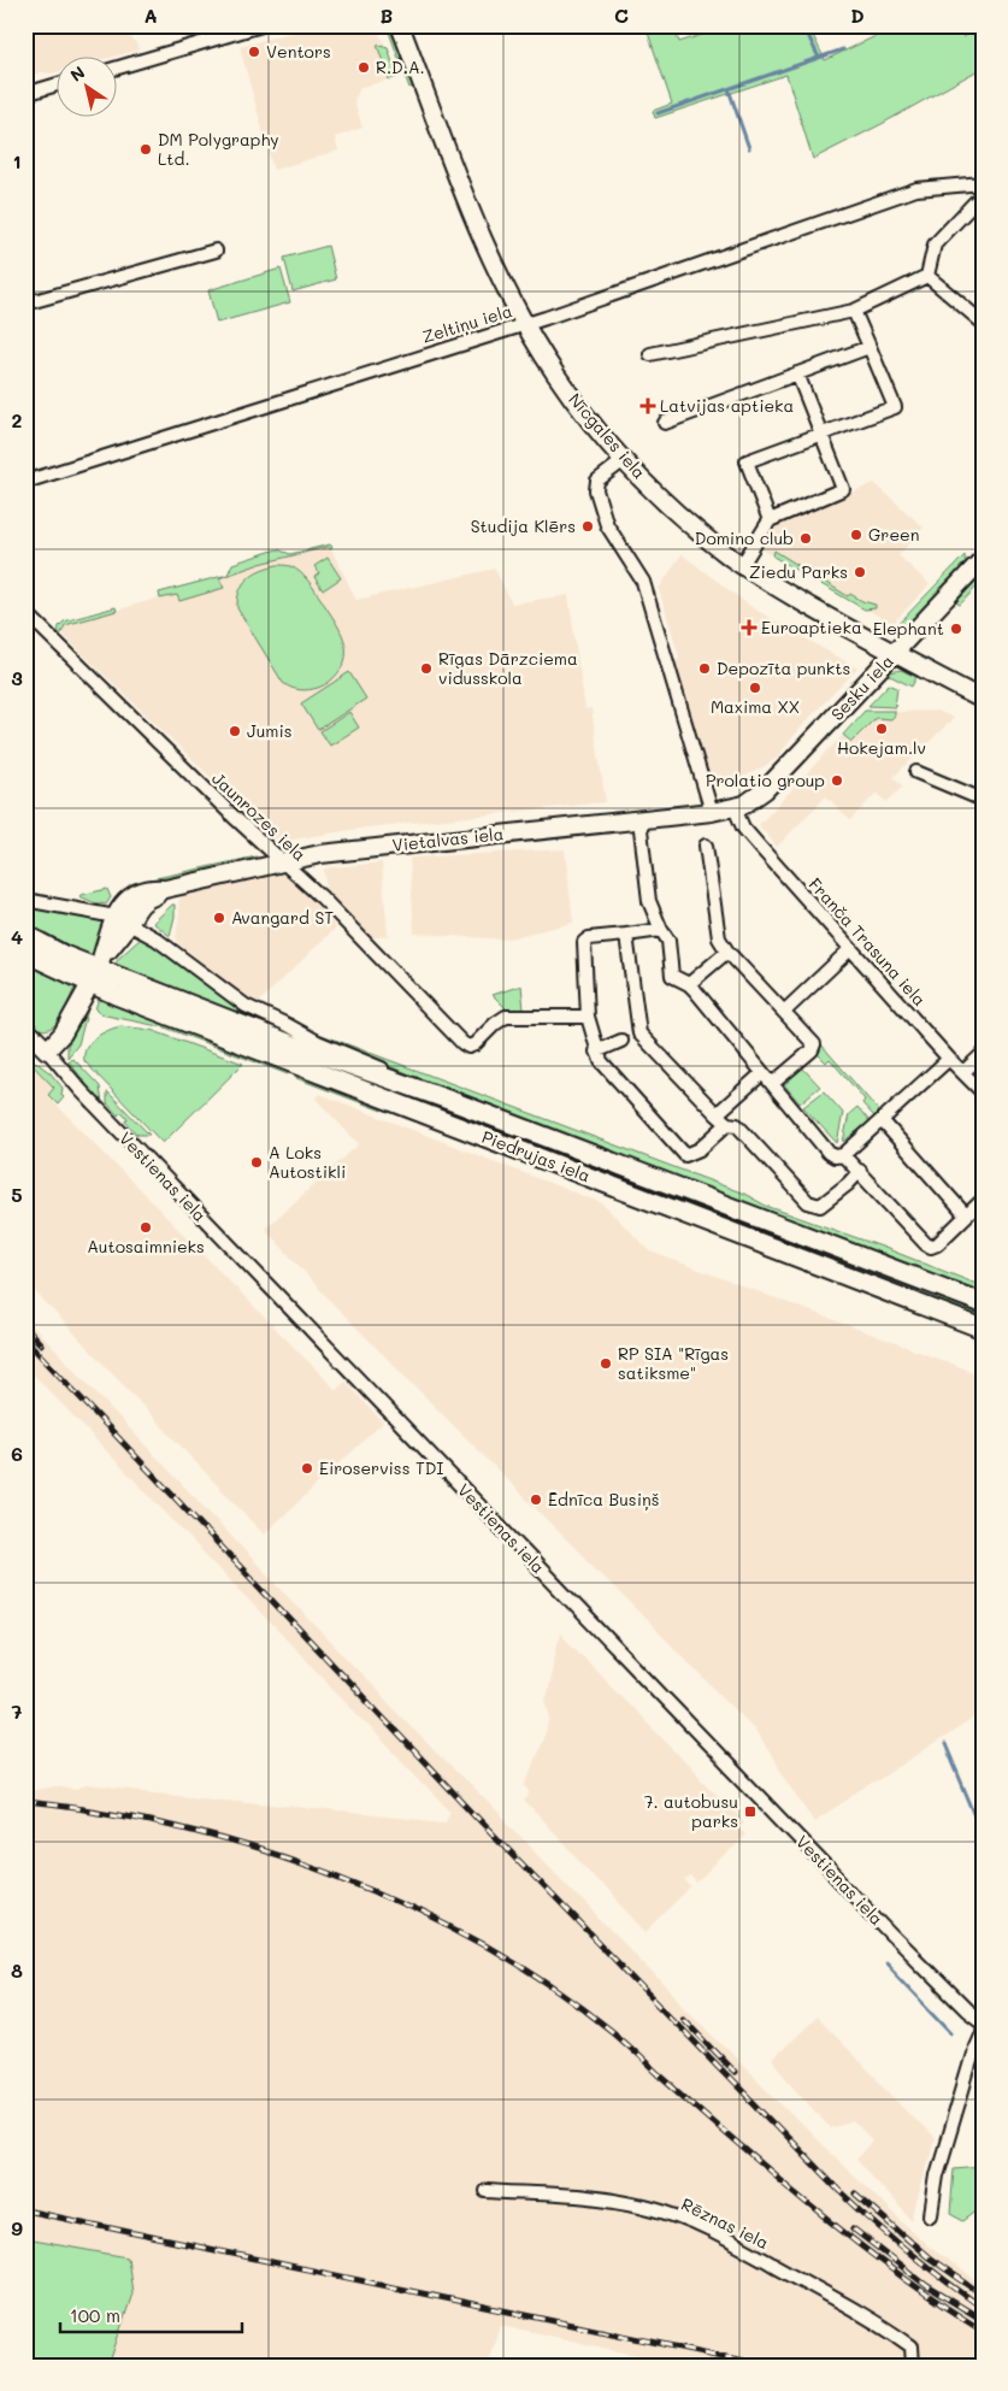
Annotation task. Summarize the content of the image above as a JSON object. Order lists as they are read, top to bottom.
{
  "streets": {
    "main road": ["Piedrujas iela"],
    "street": [
      "Zeltiņu iela",
      "Nīcgales iela",
      "Sesku iela",
      "Jaunrozes iela",
      "Vietalvas iela",
      "Franča Trasuna iela",
      "Vestienas iela",
      "Rēznas iela"
    ]
  },
  "crossings": [
    ["Zeltiņu iela", "Nīcgales iela"],
    ["Nīcgales iela", "Sesku iela"],
    ["Sesku iela", "Vietalvas iela"],
    ["Sesku iela", "Franča Trasuna iela"],
    ["Jaunrozes iela", "Vietalvas iela"],
    ["Vietalvas iela", "Franča Trasuna iela"]
  ],
  "places": {
    "other": [
      "Ventors",
      "R.D.A.",
      "DM Polygraphy Ltd.",
      "Studija Klērs",
      "Green",
      "Domino club",
      "Ziedu Parks",
      "Elephant",
      "Rīgas Dārzciema vidusskola",
      "Depozīta punkts",
      "Maxima XX",
      "Hokejam.lv",
      "Jumis",
      "Prolatio group",
      "Avangard ST",
      "A Loks Autostikli",
      "Autosaimnieks",
      "RP SIA \"Rīgas satiksme\"",
      "Eiroserviss TDI",
      "Ēdnīca Busiņš"
    ],
    "health": ["Latvijas aptieka", "Euroaptieka"],
    "transit": ["7. autobusu parks"]
  },
  "scale_bar": "100 m",
  "north": "top left",
  "grid": {
    "columns": [
      "A",
      "B",
      "C",
      "D"
    ],
    "rows": [
      "1",
      "2",
      "3",
      "4",
      "5",
      "6",
      "7",
      "8",
      "9"
    ]
  }
}
